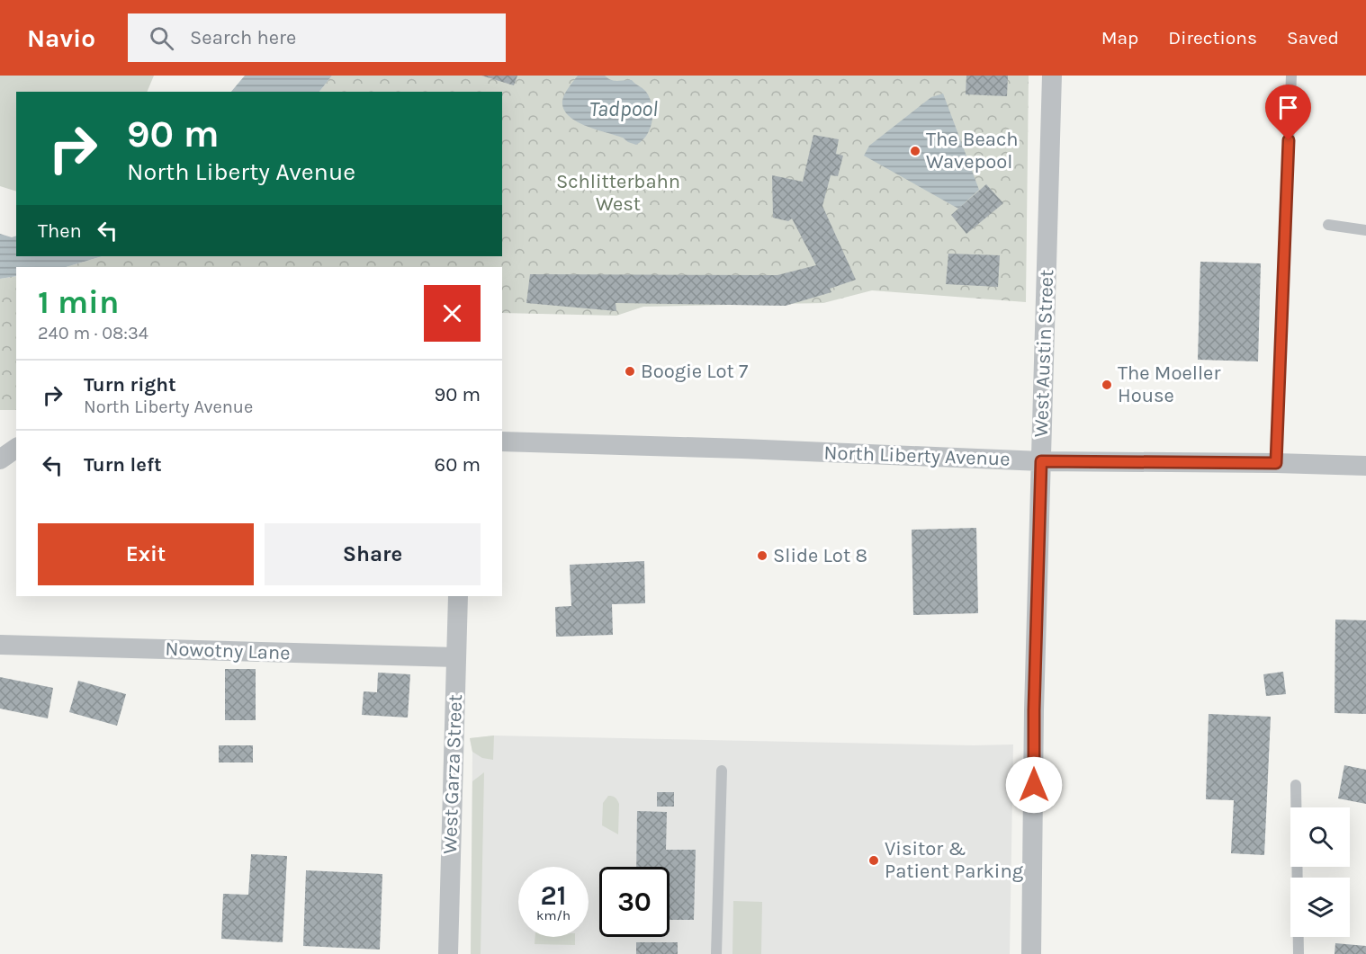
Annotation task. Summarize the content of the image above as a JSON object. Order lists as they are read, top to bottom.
{
  "streets": {
    "street": [
      "West Austin Street",
      "North Liberty Avenue",
      "Nowotny Lane",
      "West Garza Street"
    ]
  },
  "crossings": [
    ["West Austin Street", "North Liberty Avenue"],
    ["Nowotny Lane", "West Garza Street"]
  ],
  "water": ["Tadpool"],
  "parks": ["Schlitterbahn West"],
  "places": [
    "The Beach Wavepool",
    "Boogie Lot 7",
    "The Moeller House",
    "Slide Lot 8",
    "Visitor & Patient Parking"
  ],
  "page": {
    "header": "Navio",
    "search": "Search here",
    "nav": ["Map", "Directions", "Saved"],
    "turn": ["90 m", "North Liberty Avenue"],
    "then": "Then",
    "heading": ["1 min", "240 m · 08:34"],
    "list": [
      {
        "name": "Turn right",
        "note": "North Liberty Avenue",
        "value": "90 m"
      },
      {
        "name": "Turn left",
        "value": "60 m"
      }
    ],
    "buttons": ["Exit", "Share"],
    "speed": "21 km/h",
    "limit": "30"
  }
}
